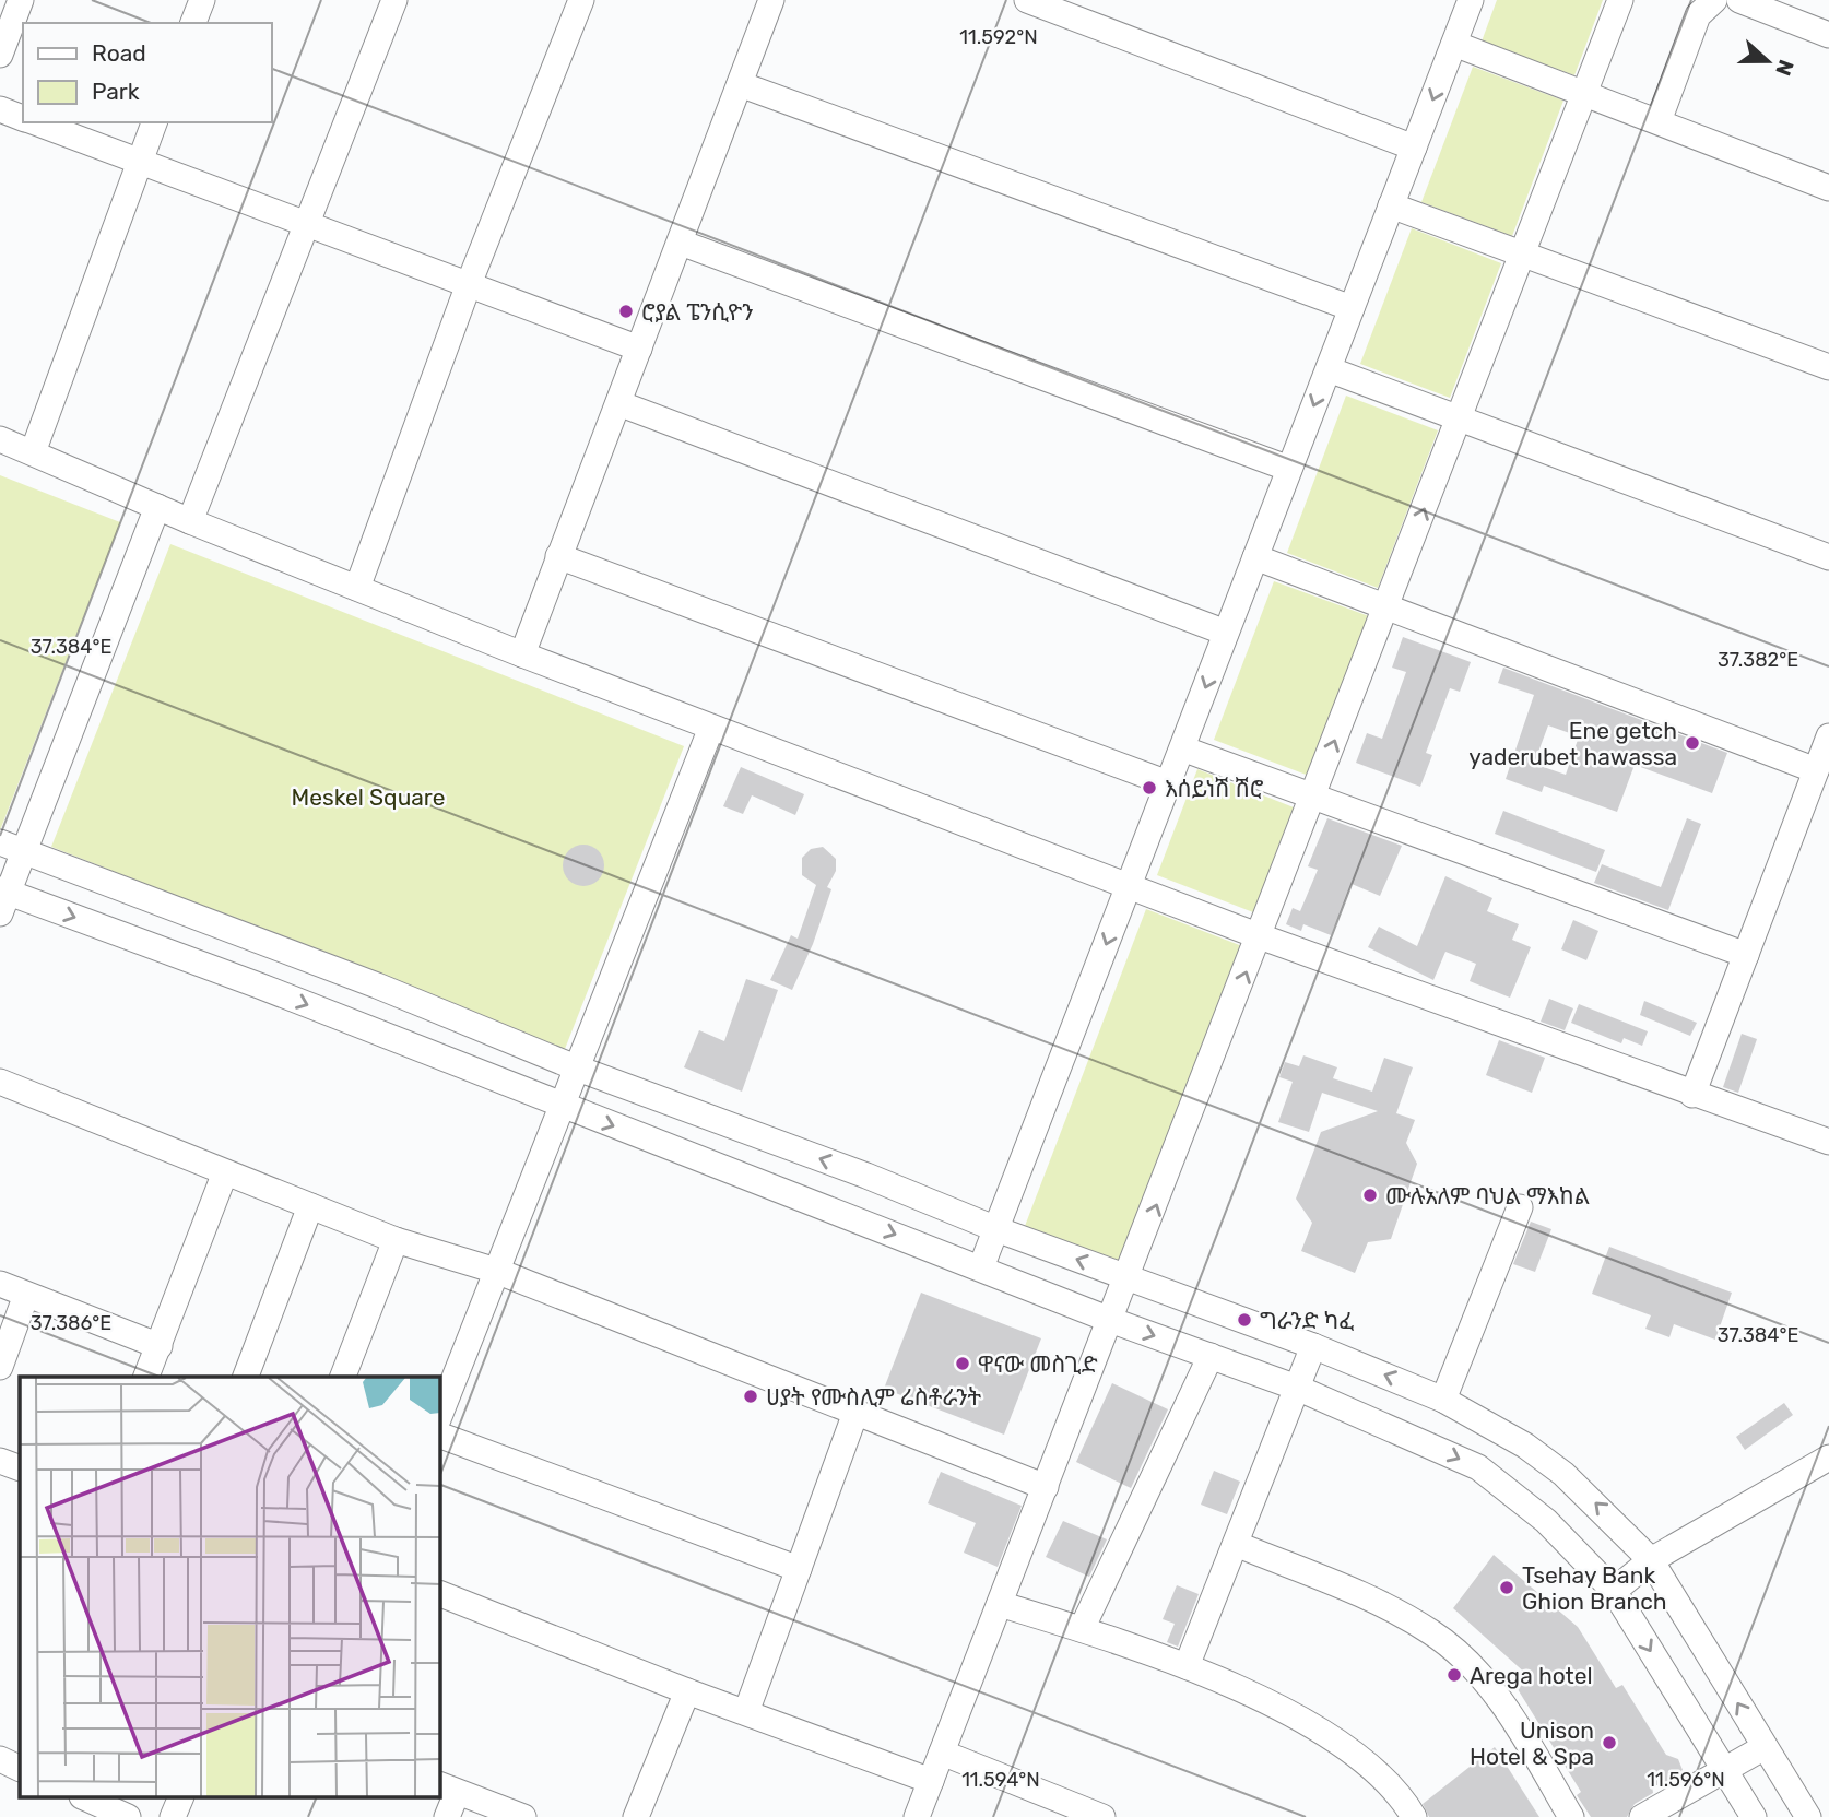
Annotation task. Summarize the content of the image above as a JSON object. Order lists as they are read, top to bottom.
{
  "parks": ["Meskel Square"],
  "places": [
    "ሮያል ፔንሲዮን",
    "Ene getch yaderubet hawassa",
    "እሰይነሽ ሽሮ",
    "ሙሉአለም ባህል ማእከል",
    "ግራንድ ካፈ",
    "ዋናው መስጊድ",
    "ሀያት የሙስሊም ሬስቶራንት",
    "Tsehay Bank Ghion Branch",
    "Arega hotel",
    "Unison Hotel & Spa"
  ],
  "legend": ["Road", "Park"],
  "north": "right",
  "coordinates": [
    "11.592°N",
    "37.384°E",
    "37.382°E",
    "37.386°E",
    "11.594°N",
    "11.596°N"
  ]
}
